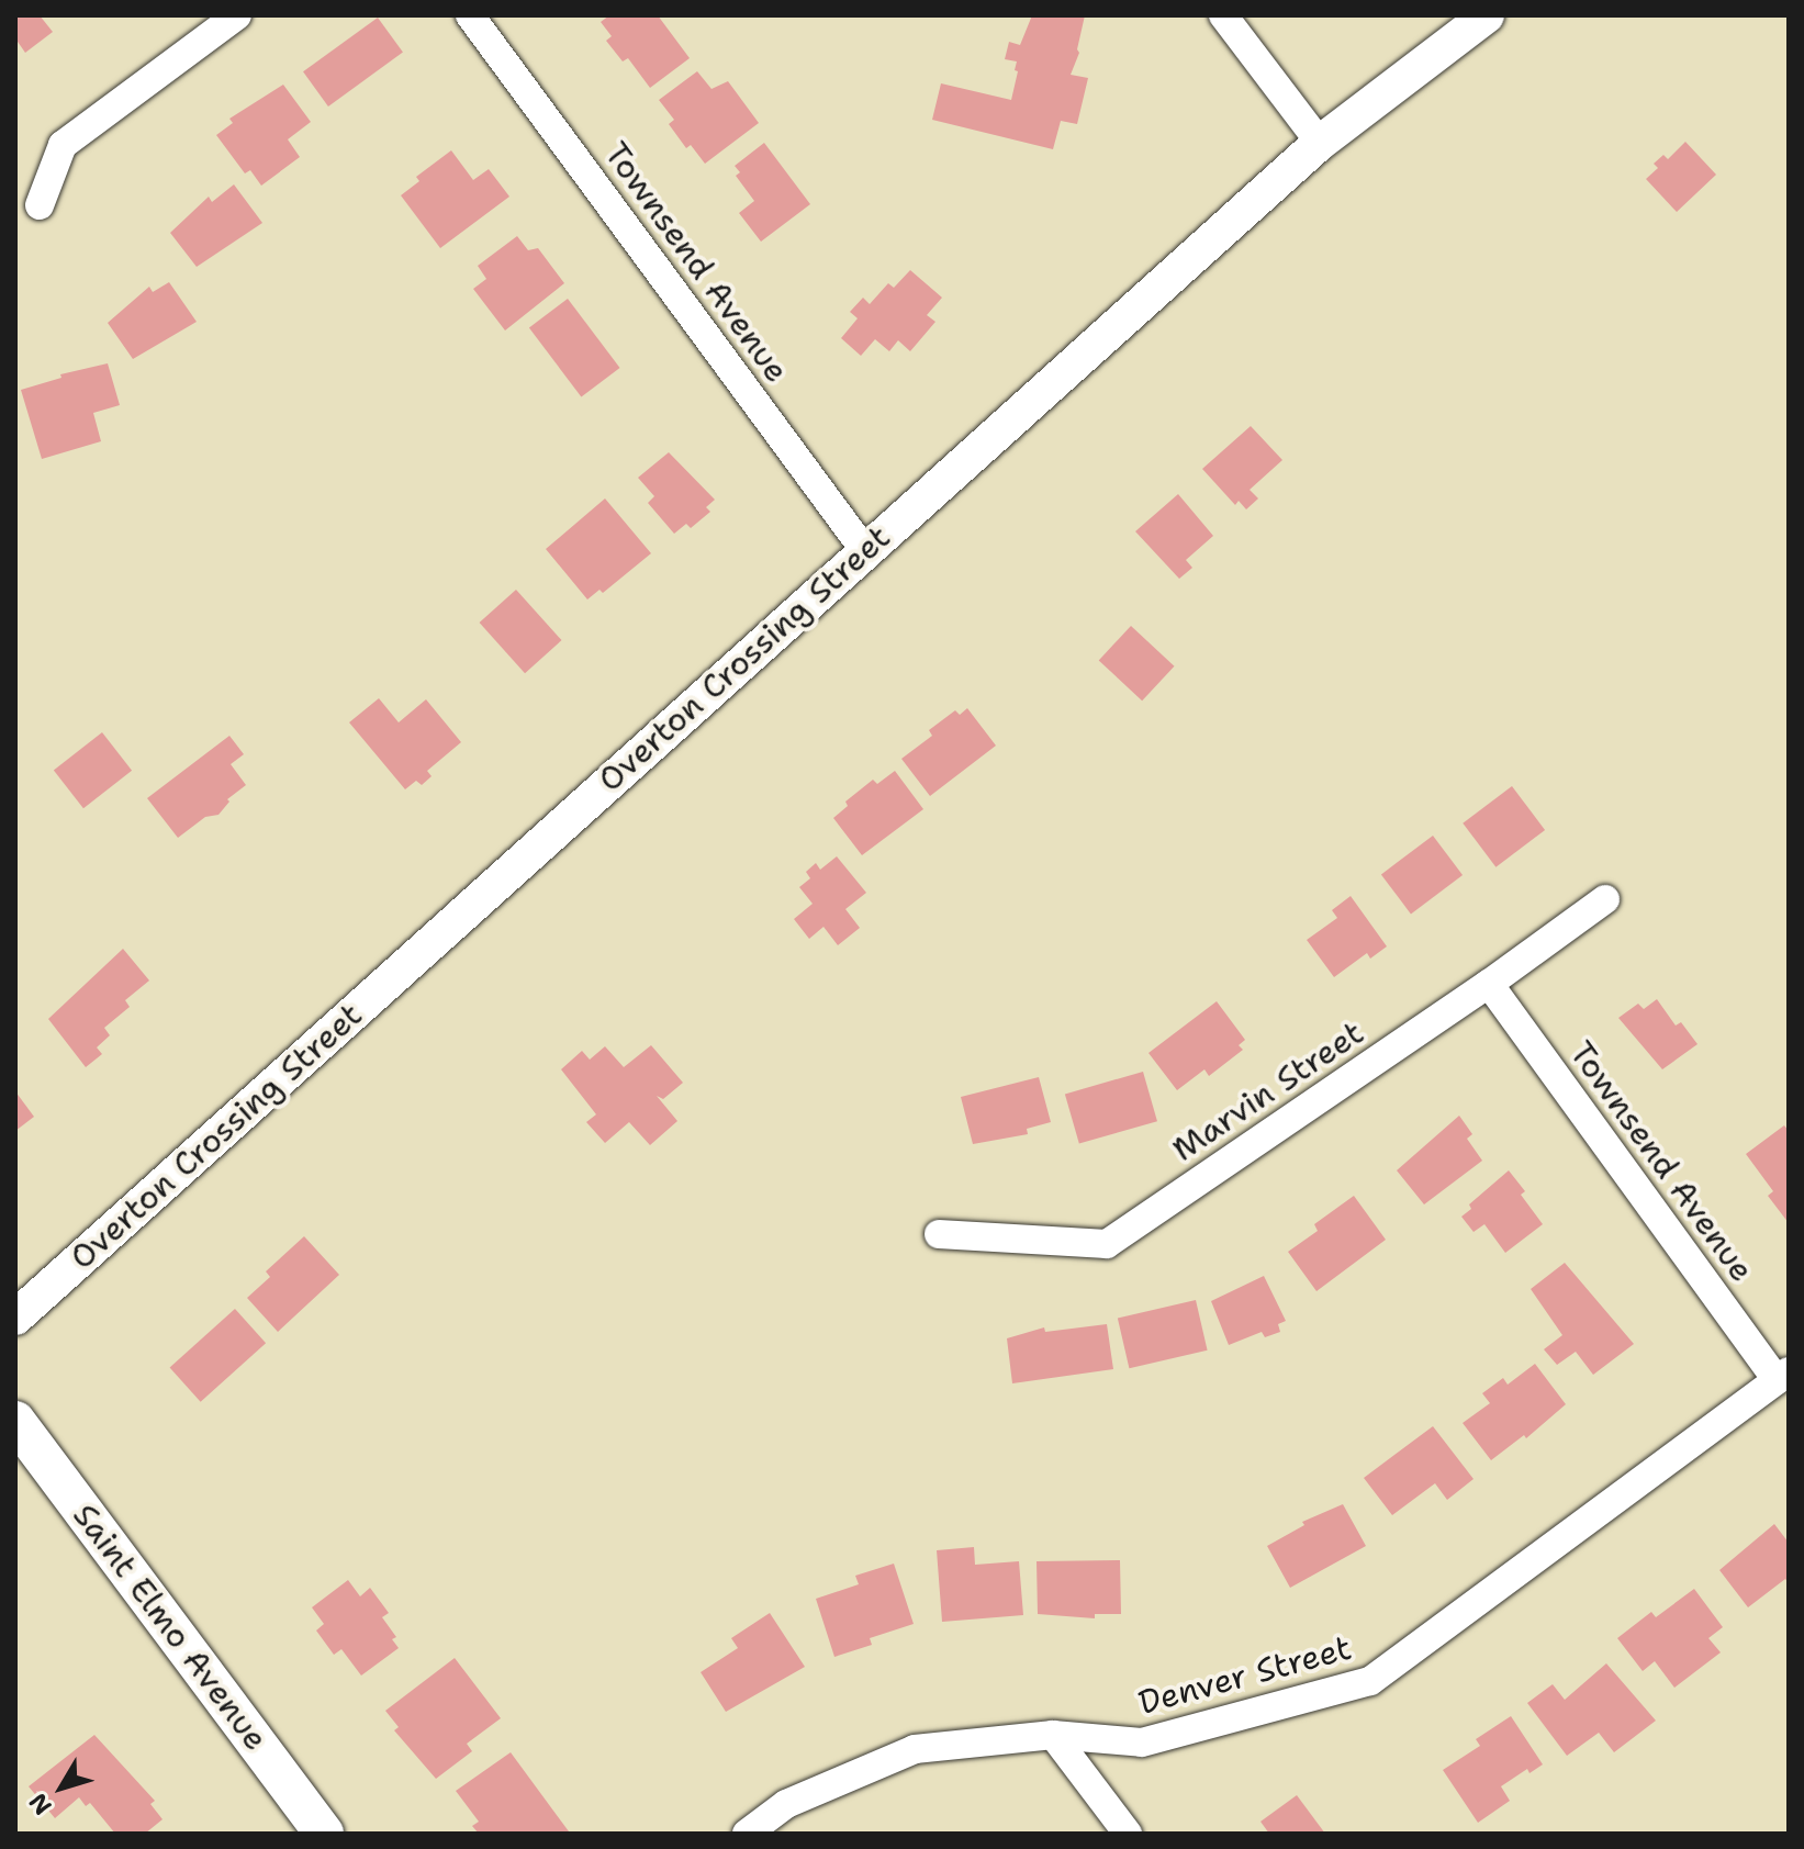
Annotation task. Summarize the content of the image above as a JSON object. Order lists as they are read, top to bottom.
{
  "streets": {
    "main road": ["Saint Elmo Avenue"],
    "street": [
      "Townsend Avenue",
      "Overton Crossing Street",
      "Marvin Street",
      "Denver Street"
    ]
  },
  "crossings": [
    ["Townsend Avenue", "Overton Crossing Street"],
    ["Townsend Avenue", "Marvin Street"],
    ["Townsend Avenue", "Denver Street"]
  ],
  "north": "bottom left"
}
